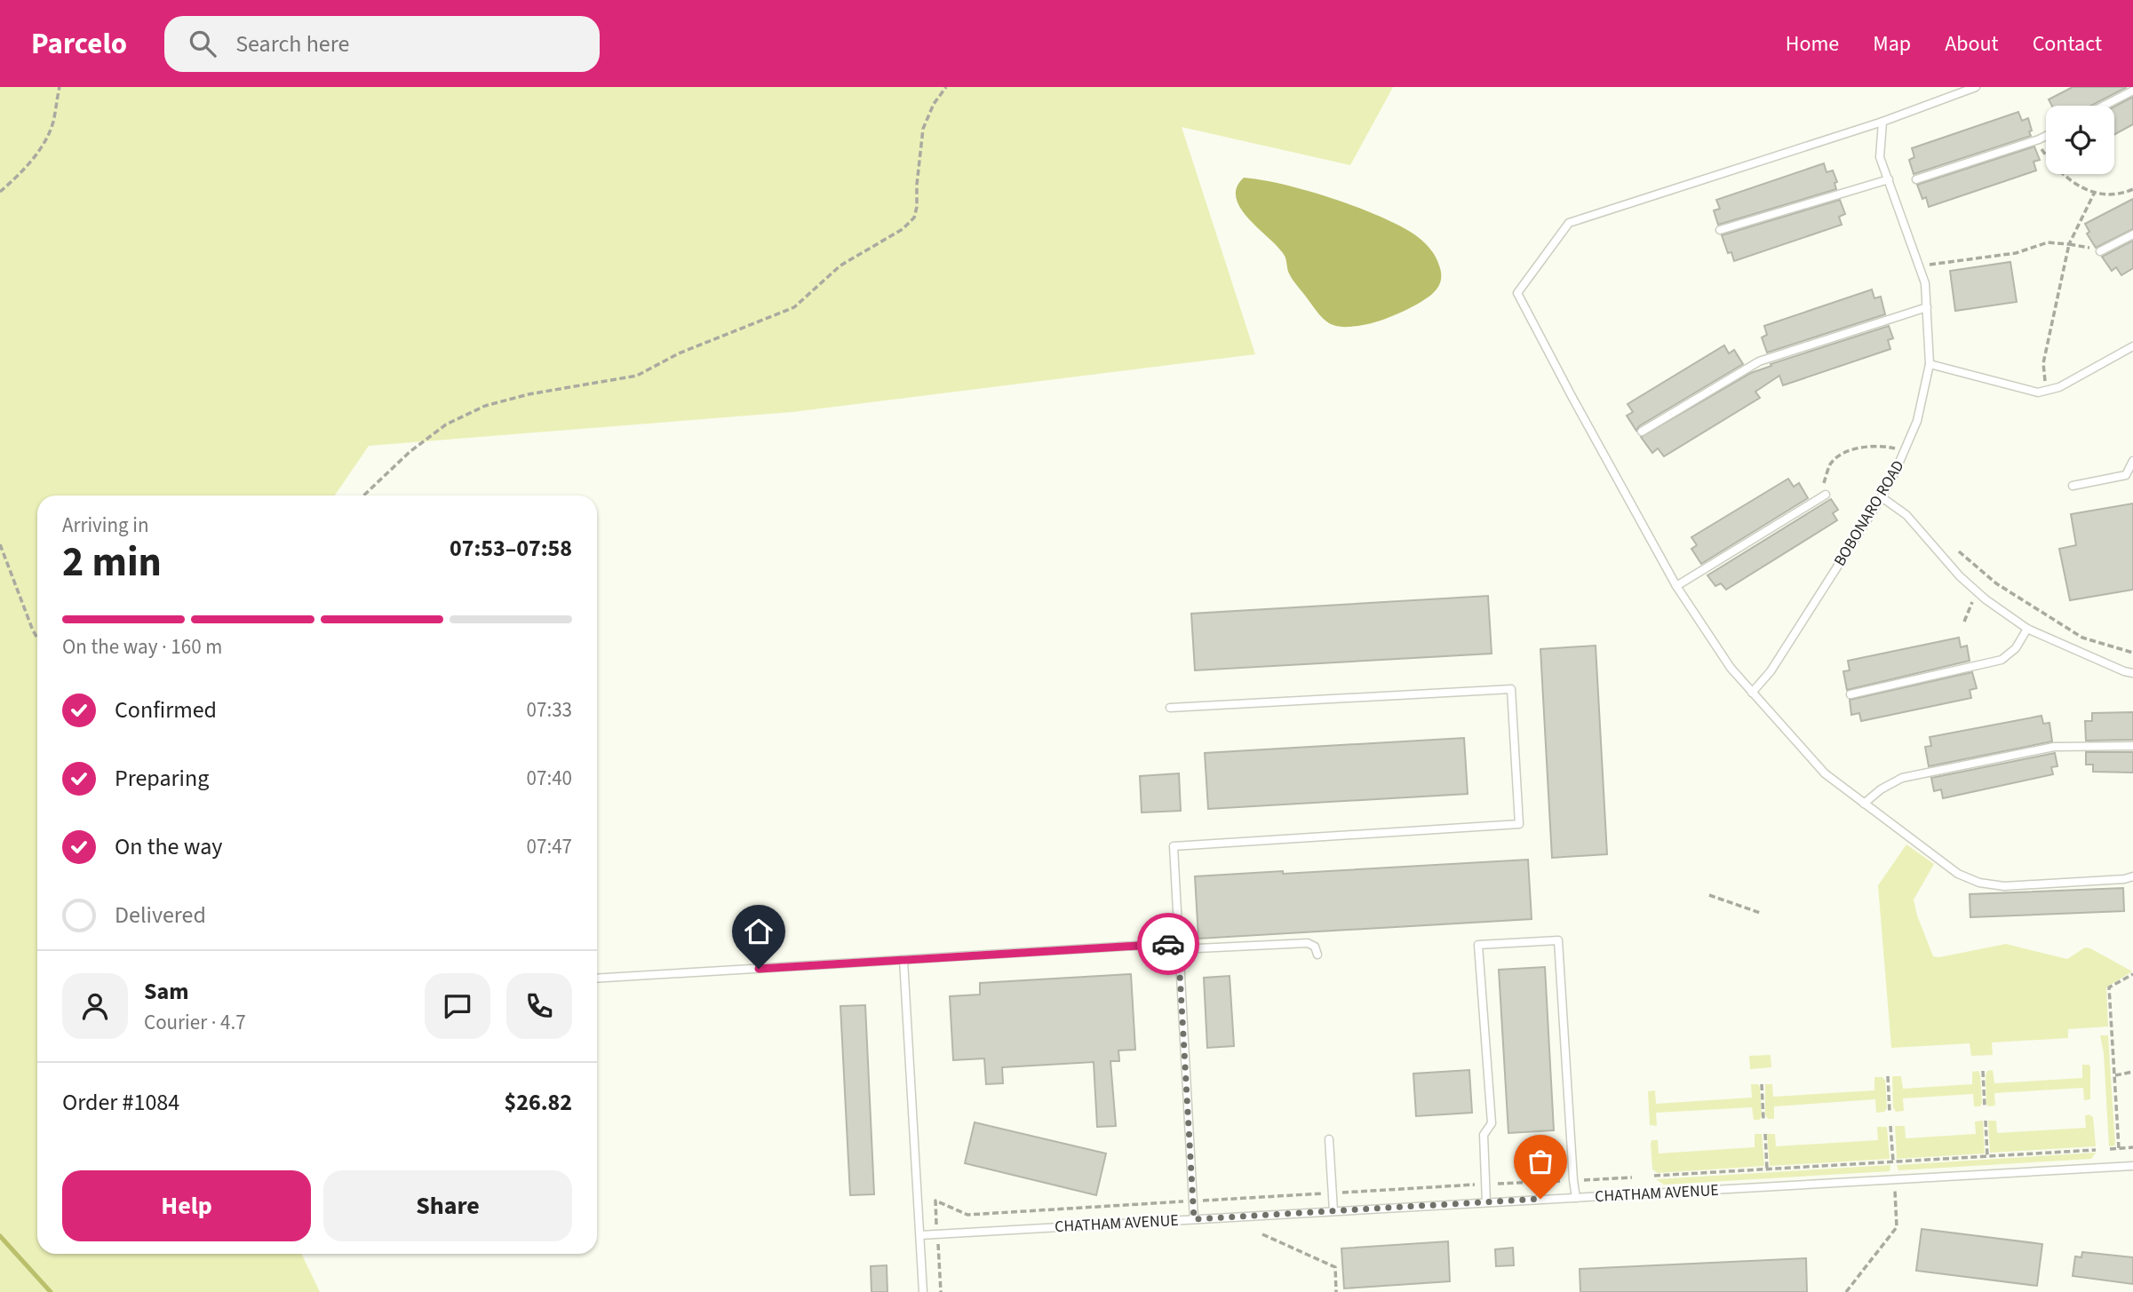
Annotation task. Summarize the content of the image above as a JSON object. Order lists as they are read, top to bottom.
{
  "streets": {
    "lane": ["BOBONARO ROAD", "CHATHAM AVENUE"]
  },
  "page": {
    "header": "Parcelo",
    "search": "Search here",
    "nav": [
      "Home",
      "Map",
      "About",
      "Contact"
    ],
    "heading": ["2 min", "Arriving in", "07:53–07:58"],
    "panel": [
      "Sam",
      "Courier · 4.7",
      "Order #1084",
      "$26.82"
    ],
    "bar": "On the way · 160 m",
    "list": [
      ["Confirmed", "07:33"],
      ["Preparing", "07:40"],
      ["On the way", "07:47"],
      "Delivered"
    ],
    "buttons": ["Help", "Share"]
  }
}
